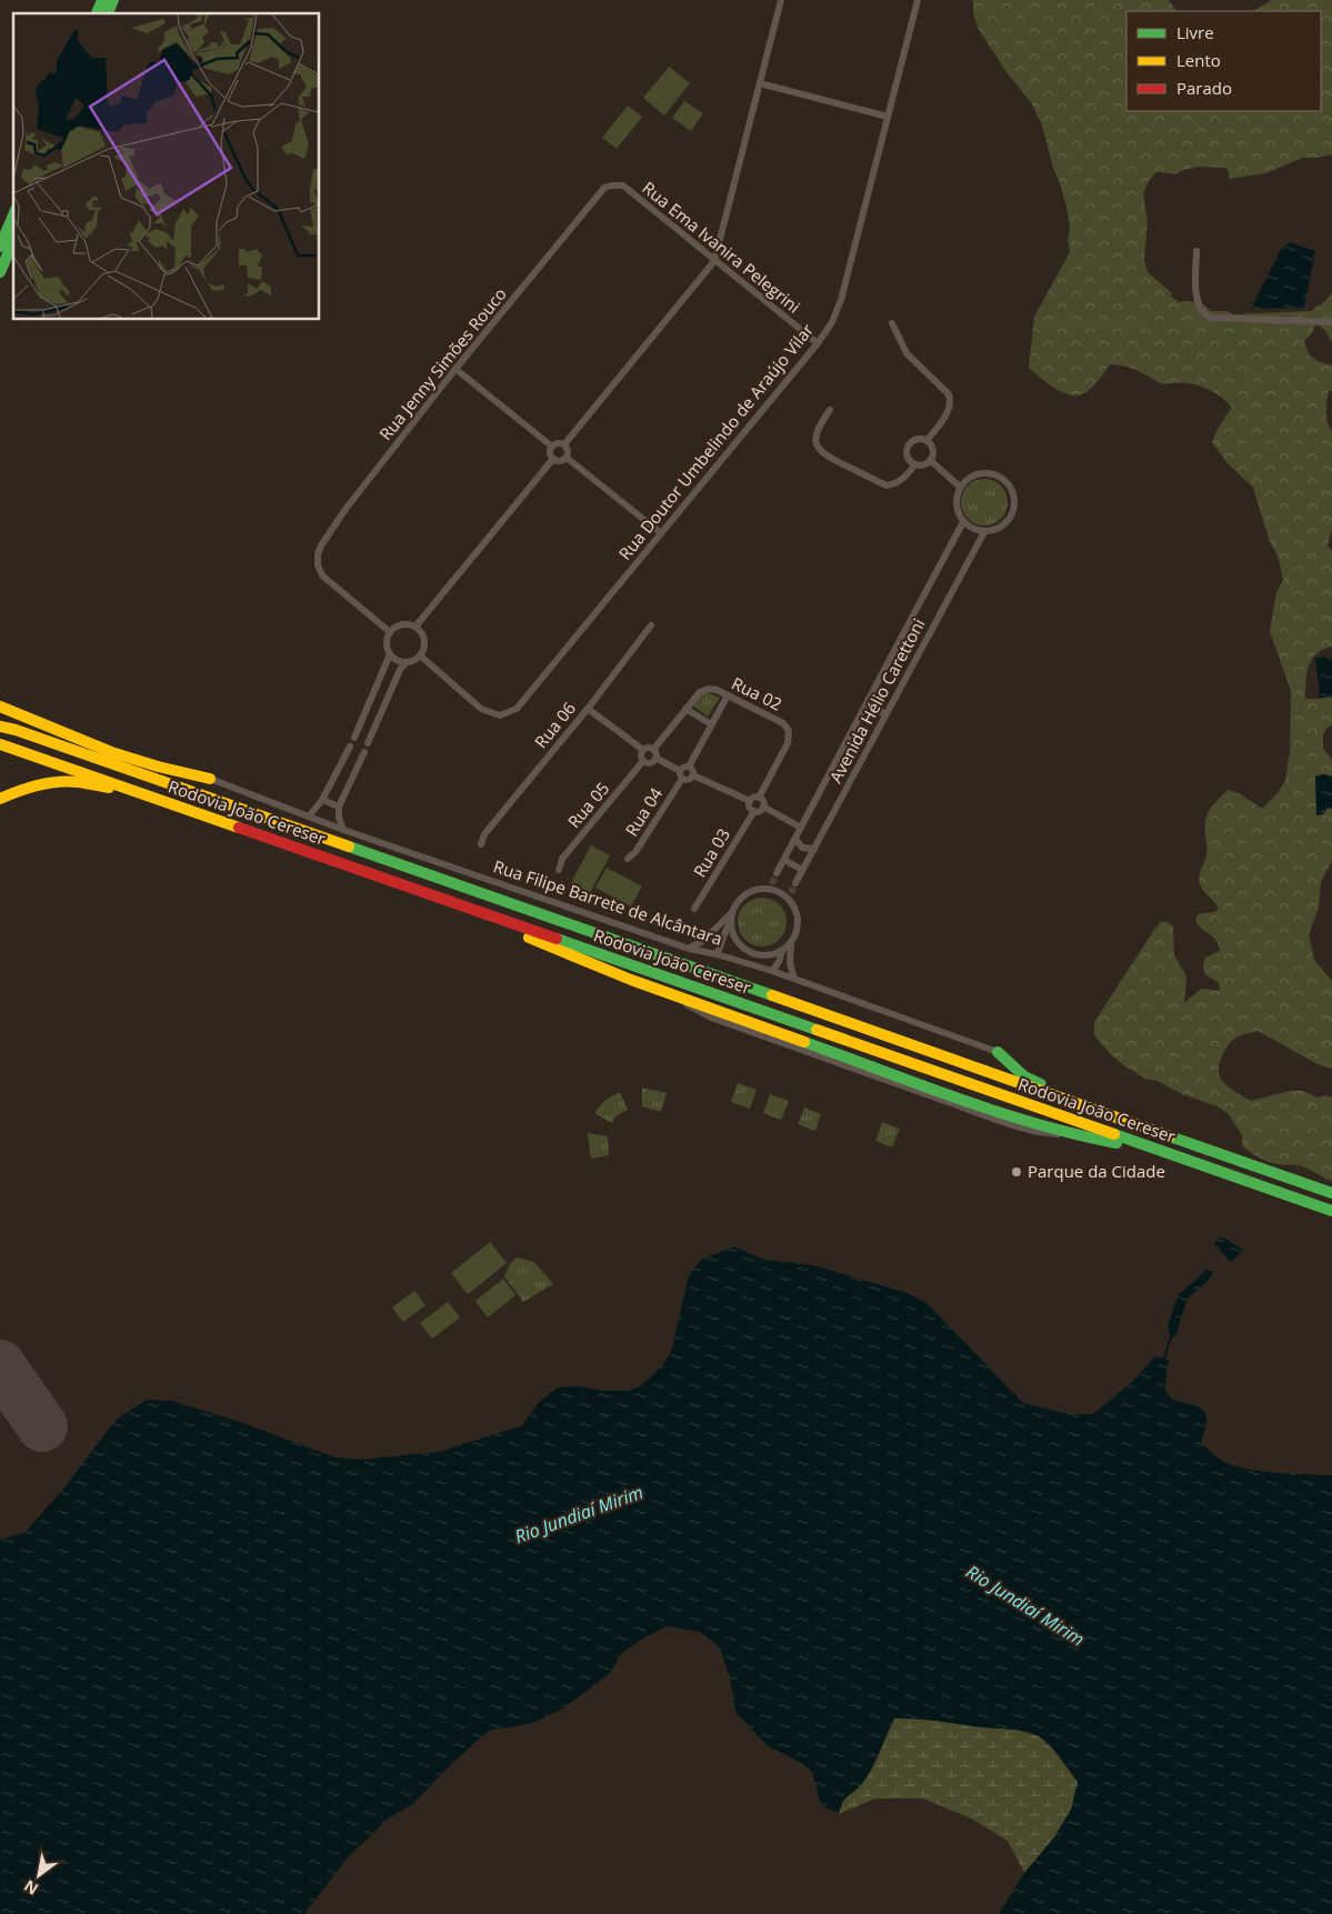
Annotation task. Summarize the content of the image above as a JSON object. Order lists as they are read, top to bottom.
{
  "streets": {
    "main road": ["Rodovia João Cereser"],
    "street": [
      "Rua Ema Ivanira Pelegrini",
      "Rua Jenny Simões Rouco",
      "Rua Doutor Umbelindo de Araújo Vilar",
      "Rua 02",
      "Avenida Hélio Carettoni",
      "Rua 06",
      "Rua 05",
      "Rua 04",
      "Rua 03",
      "Rua Filipe Barrete de Alcântara"
    ]
  },
  "crossings": [
    ["Rua Ema Ivanira Pelegrini", "Rua Jenny Simões Rouco"],
    ["Rua Ema Ivanira Pelegrini", "Rua Doutor Umbelindo de Araújo Vilar"],
    ["Rua Jenny Simões Rouco", "Rua Doutor Umbelindo de Araújo Vilar"],
    ["Rua 02", "Rua 03"]
  ],
  "water": ["Rio Jundiaí Mirim"],
  "places": ["Parque da Cidade"],
  "legend": ["Livre", "Lento", "Parado"],
  "north": "bottom left"
}
